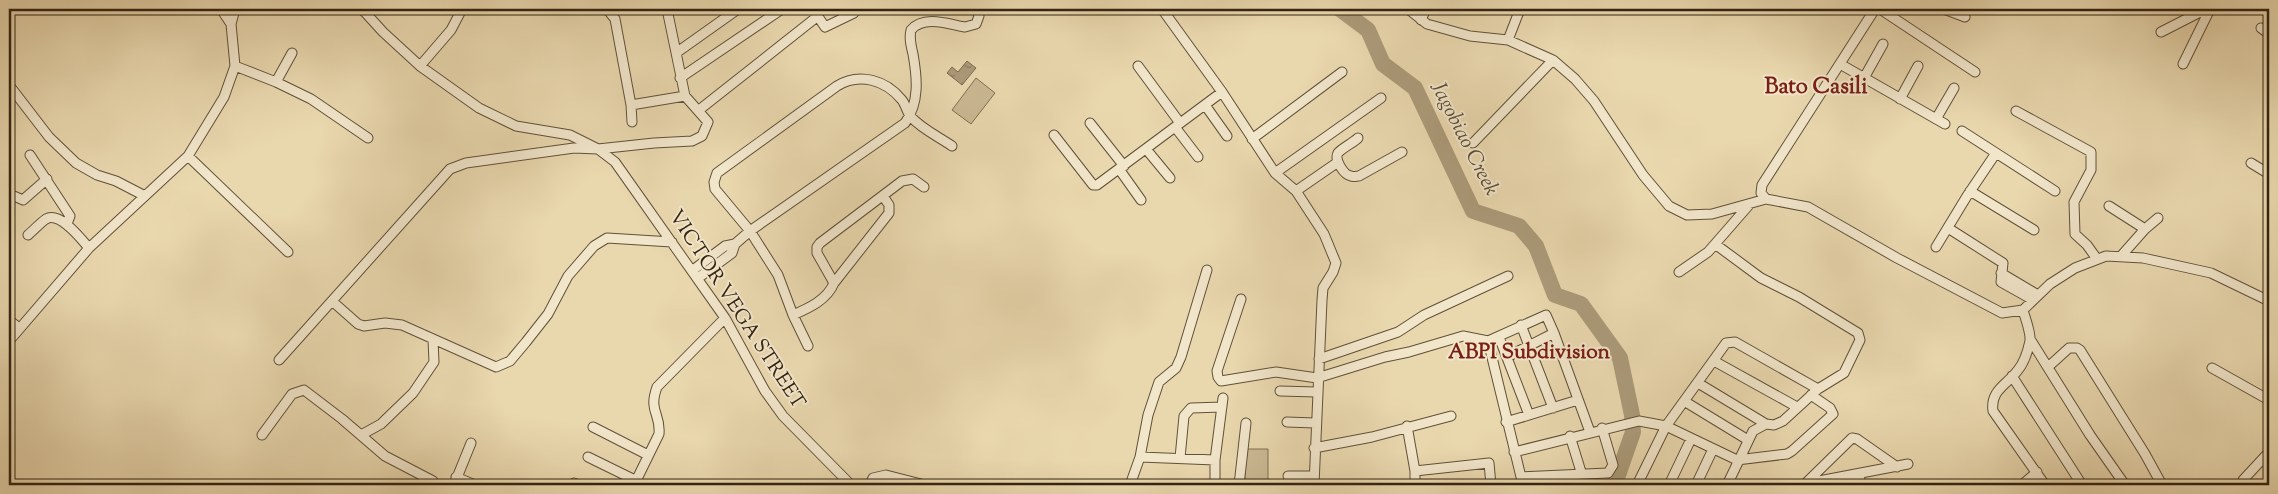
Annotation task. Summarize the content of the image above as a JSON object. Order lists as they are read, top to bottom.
{
  "streets": {
    "street": ["VICTOR VEGA STREET"]
  },
  "districts": ["Bato Casili", "ABPI Subdivision"],
  "water": ["Jagobiao Creek"]
}
